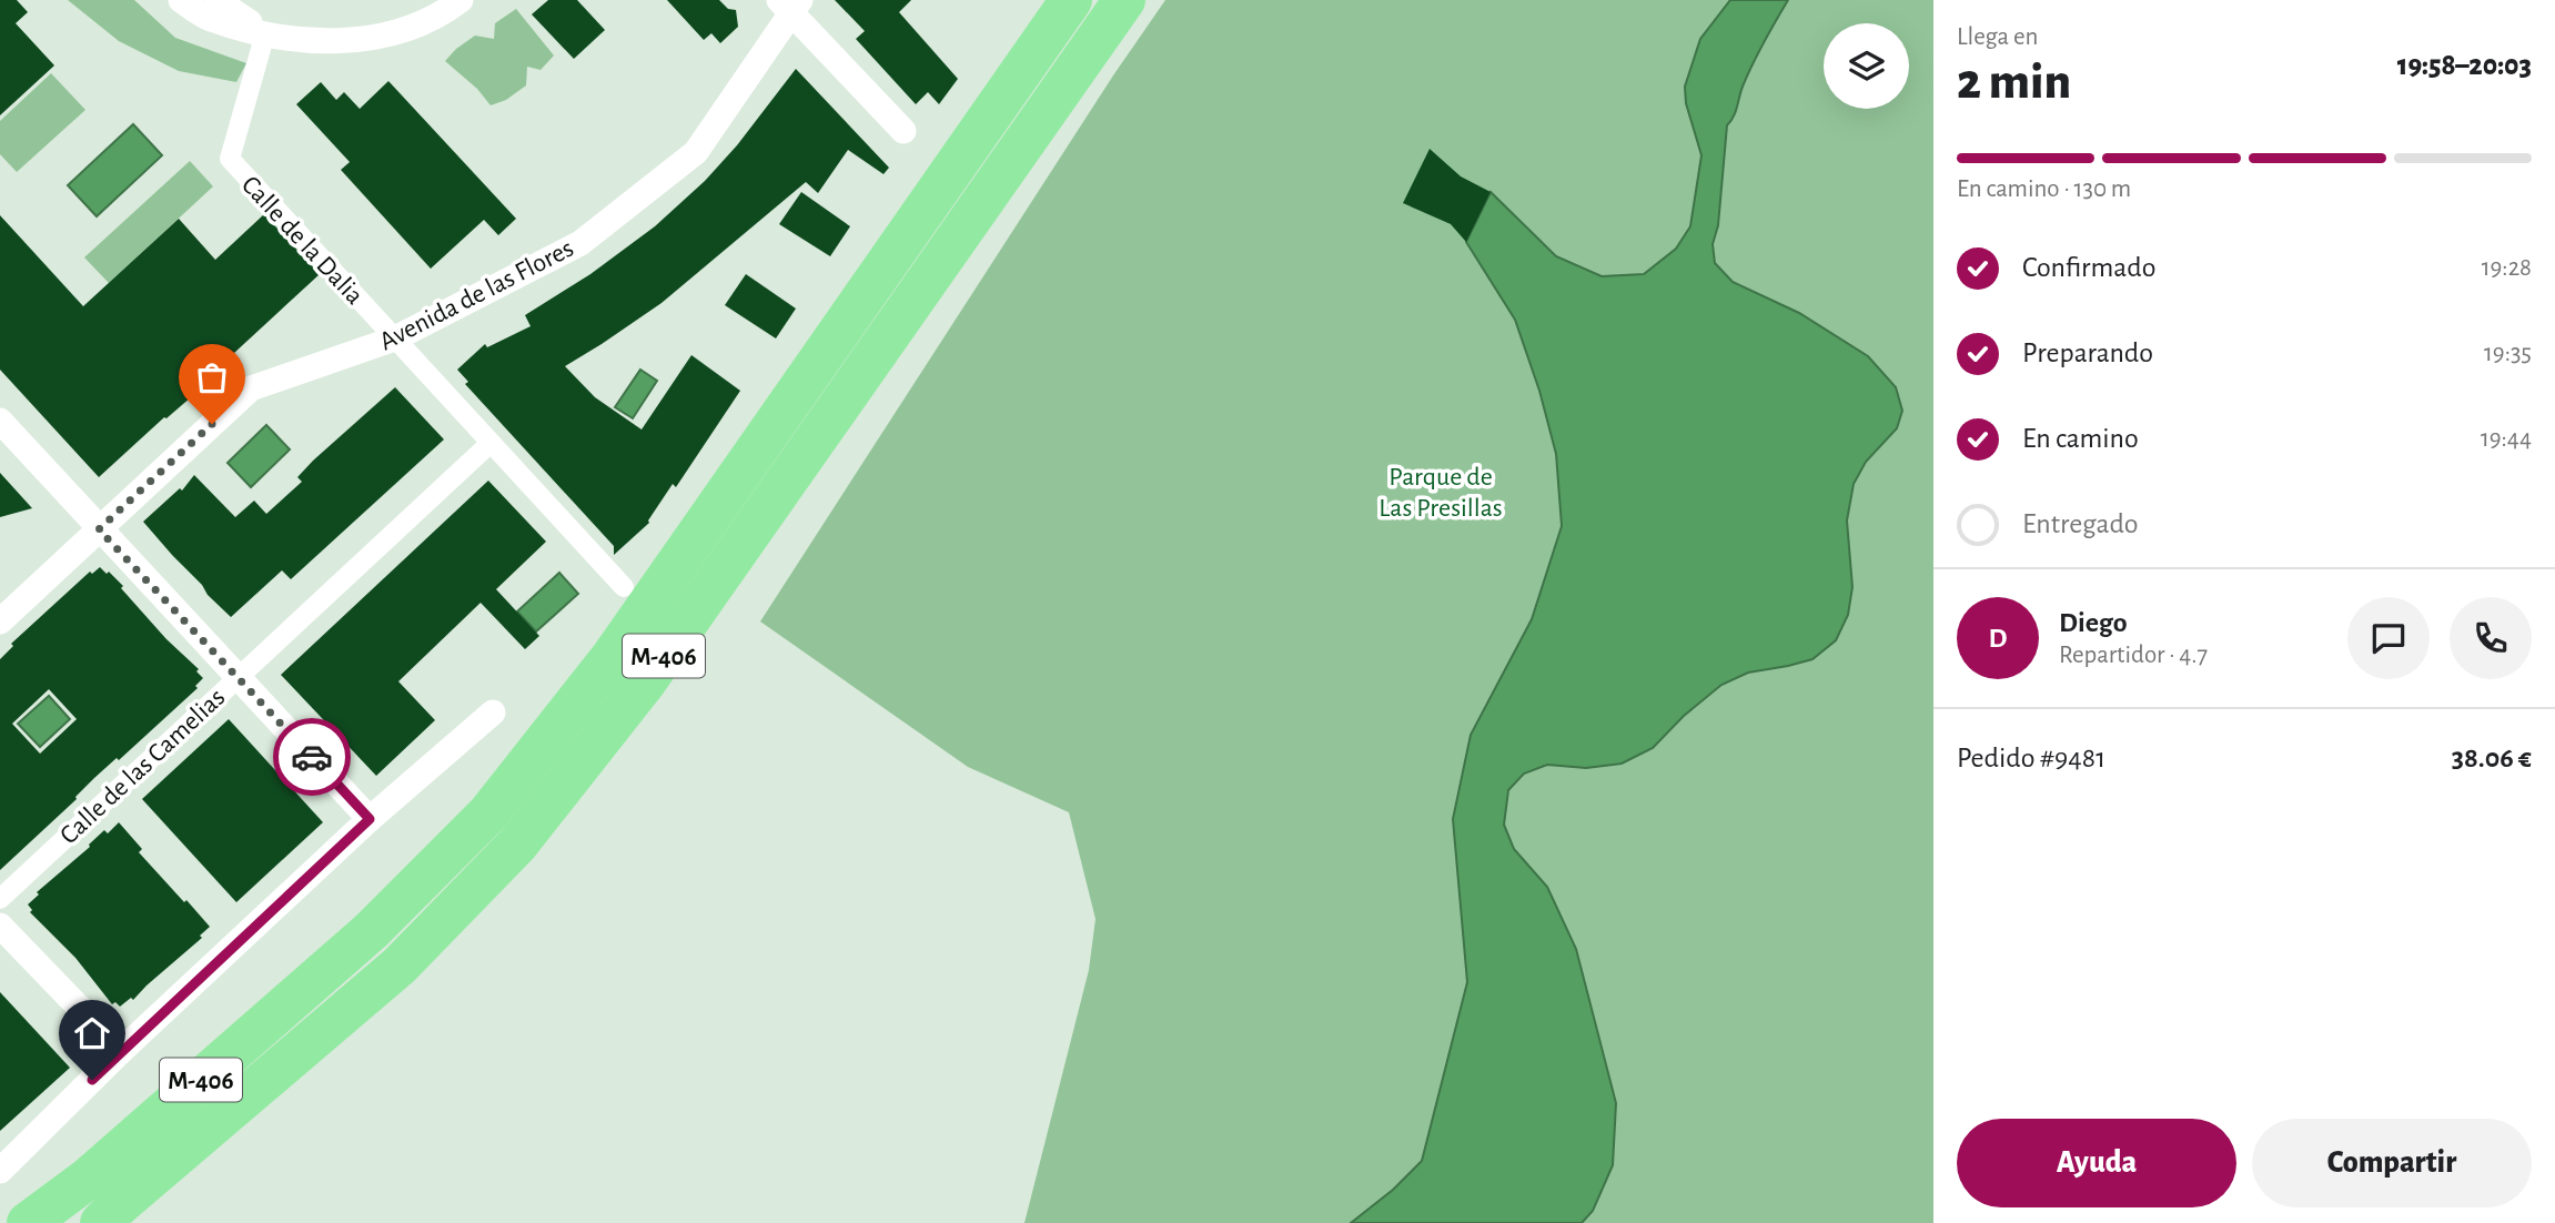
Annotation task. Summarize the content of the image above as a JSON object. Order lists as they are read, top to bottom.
{
  "streets": {
    "highway": ["M-406"],
    "street": ["Calle de la Dalia", "Avenida de las Flores", "Calle de las Camelias"]
  },
  "crossings": [
    ["Calle de la Dalia", "Avenida de las Flores"],
    ["Calle de la Dalia", "Calle de las Camelias"]
  ],
  "parks": ["Parque de Las Presillas"],
  "page": {
    "heading": ["2 min", "Llega en", "19:58–20:03"],
    "panel": [
      "Diego",
      "Repartidor · 4.7",
      "Pedido #9481",
      "38.06 €"
    ],
    "bar": "En camino · 130 m",
    "list": [
      ["Confirmado", "19:28"],
      ["Preparando", "19:35"],
      ["En camino", "19:44"],
      "Entregado"
    ],
    "round": "D",
    "buttons": ["Ayuda", "Compartir"]
  }
}
